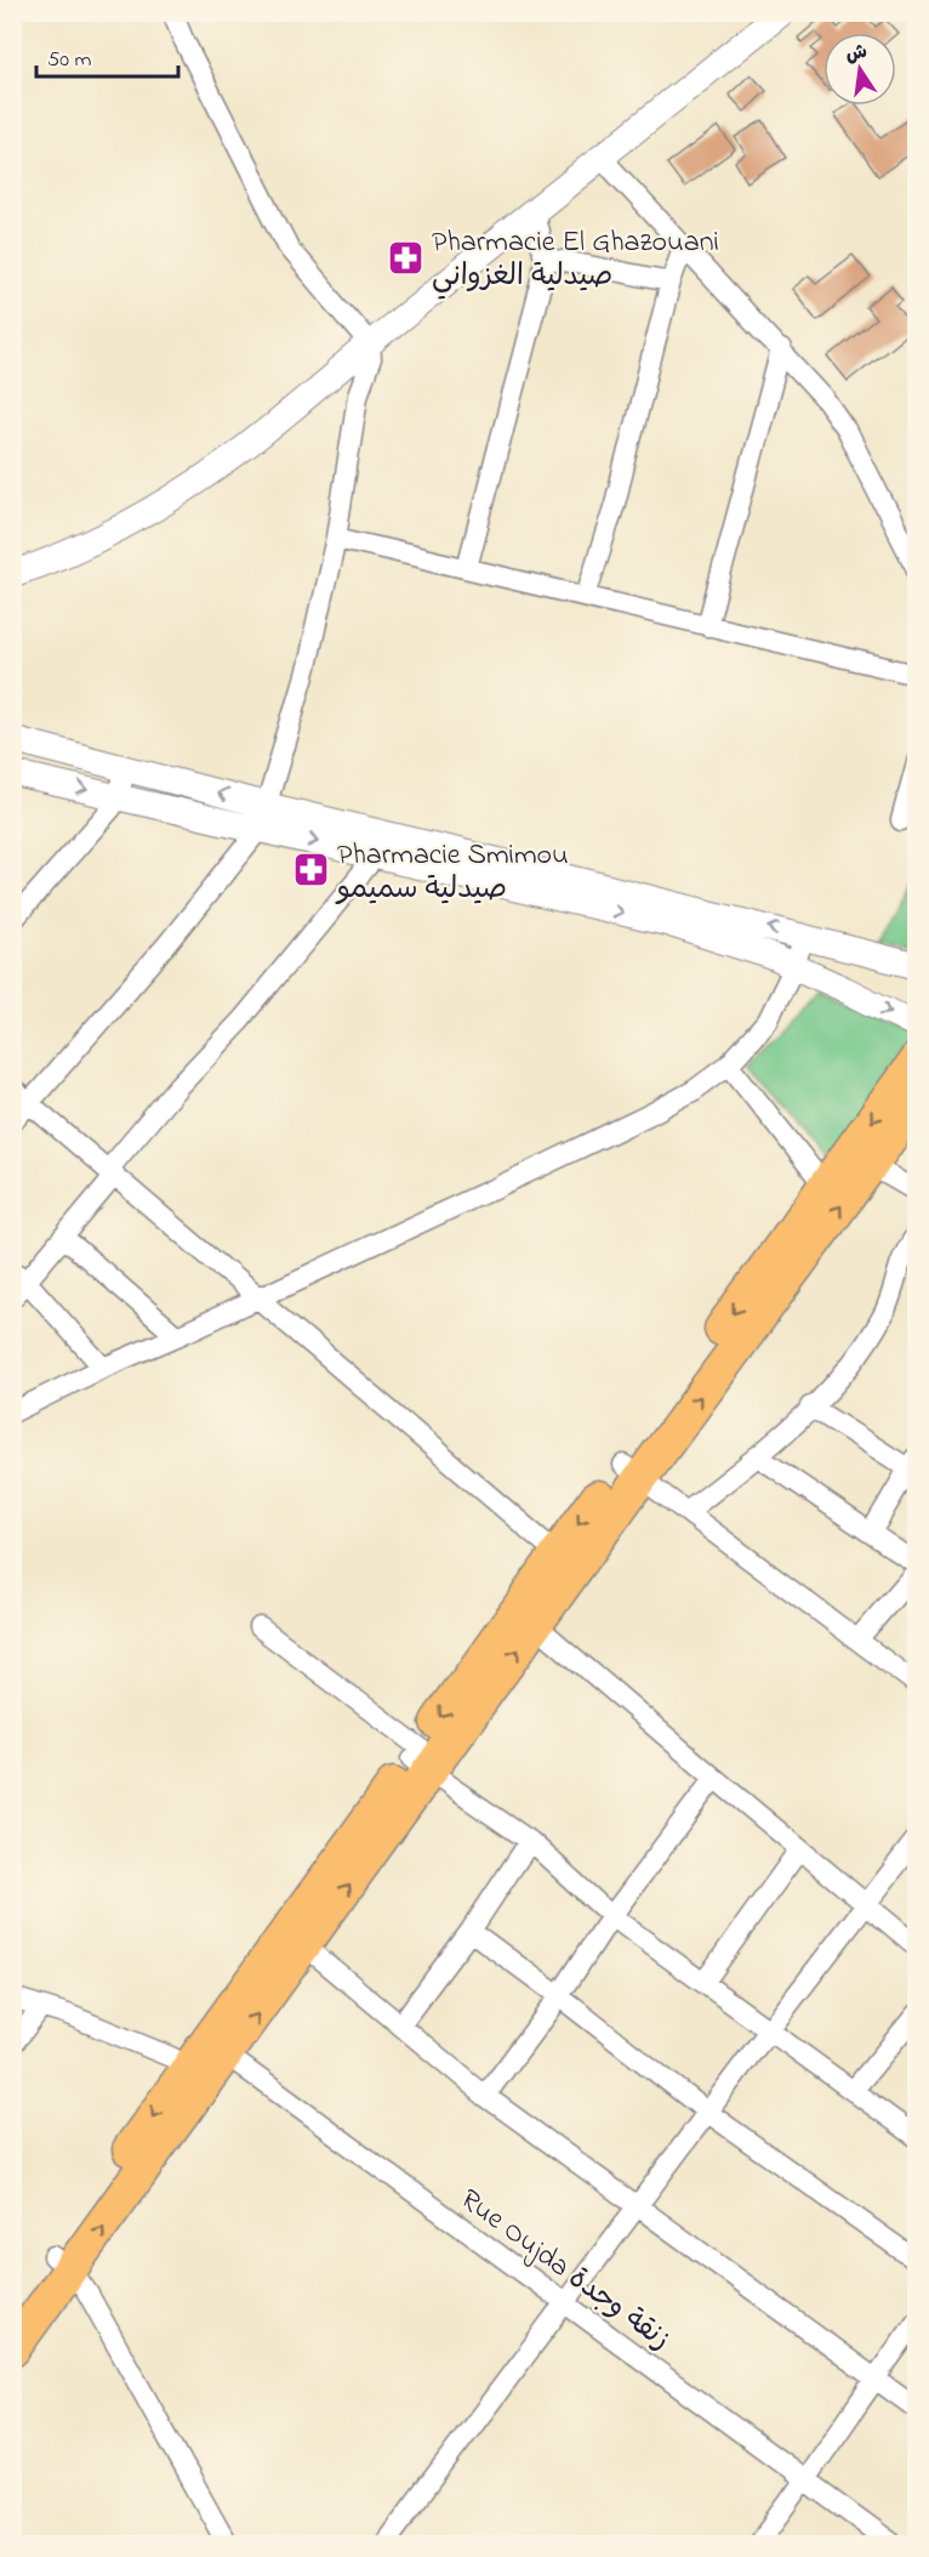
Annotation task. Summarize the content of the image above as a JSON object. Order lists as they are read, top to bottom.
{
  "streets": {
    "street": ["Rue Oujda زنقة وجدة"]
  },
  "places": {
    "pharmacy": ["Pharmacie El Ghazouani صيدلية الغزواني", "Pharmacie Smimou صيدلية سميمو"]
  },
  "scale_bar": "50 m",
  "north": "top"
}
